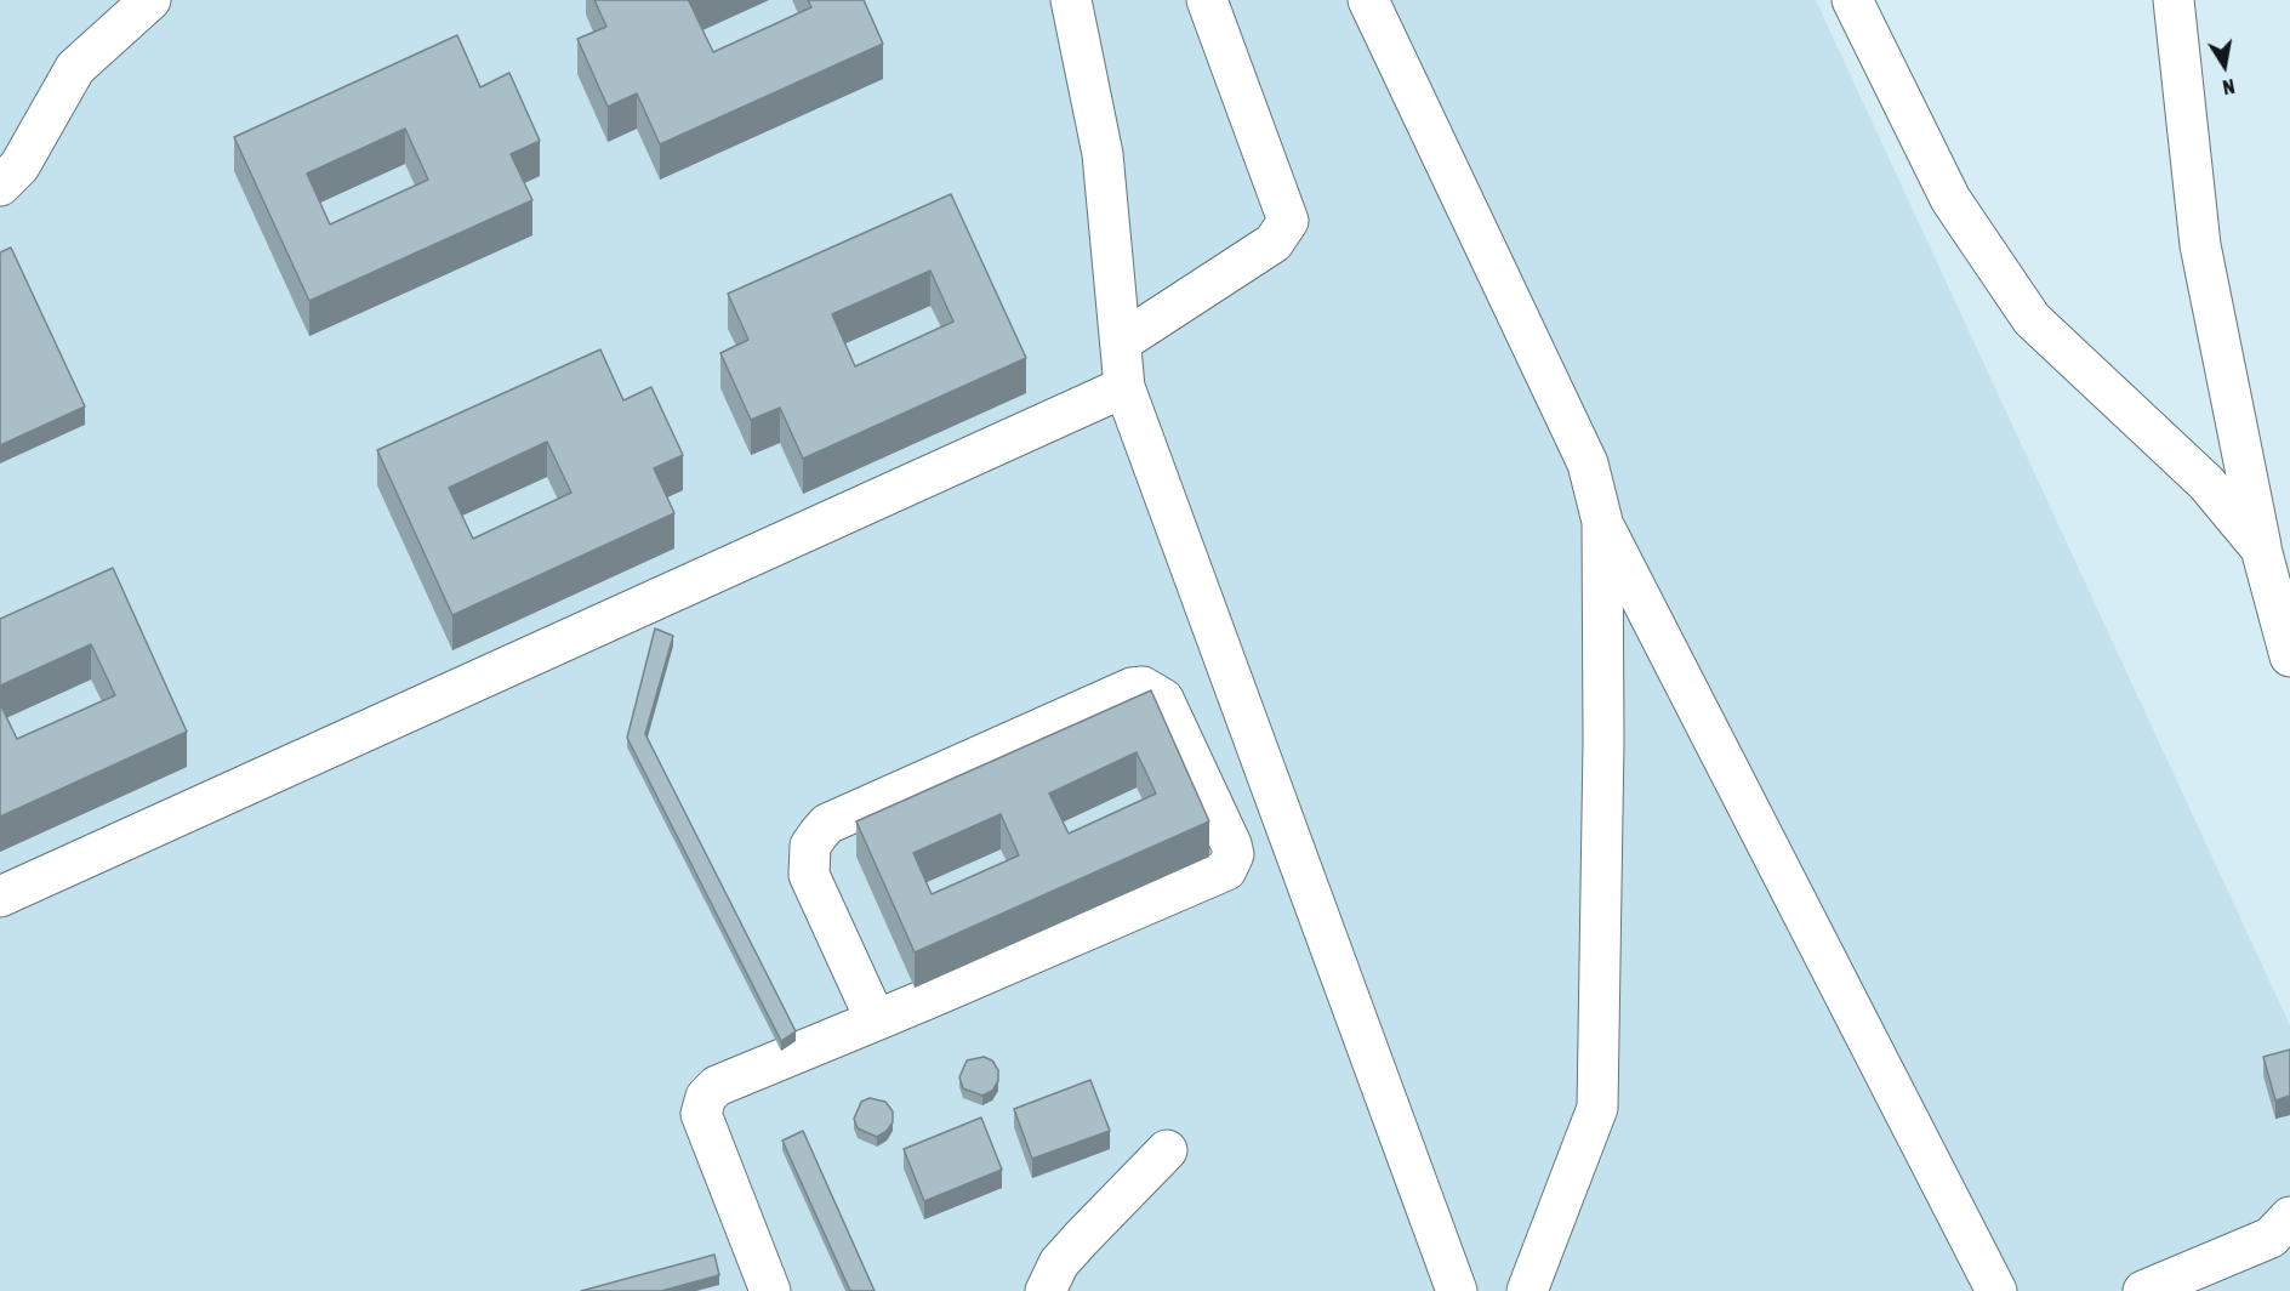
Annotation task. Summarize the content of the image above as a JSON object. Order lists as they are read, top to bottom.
{
  "north": "bottom"
}
